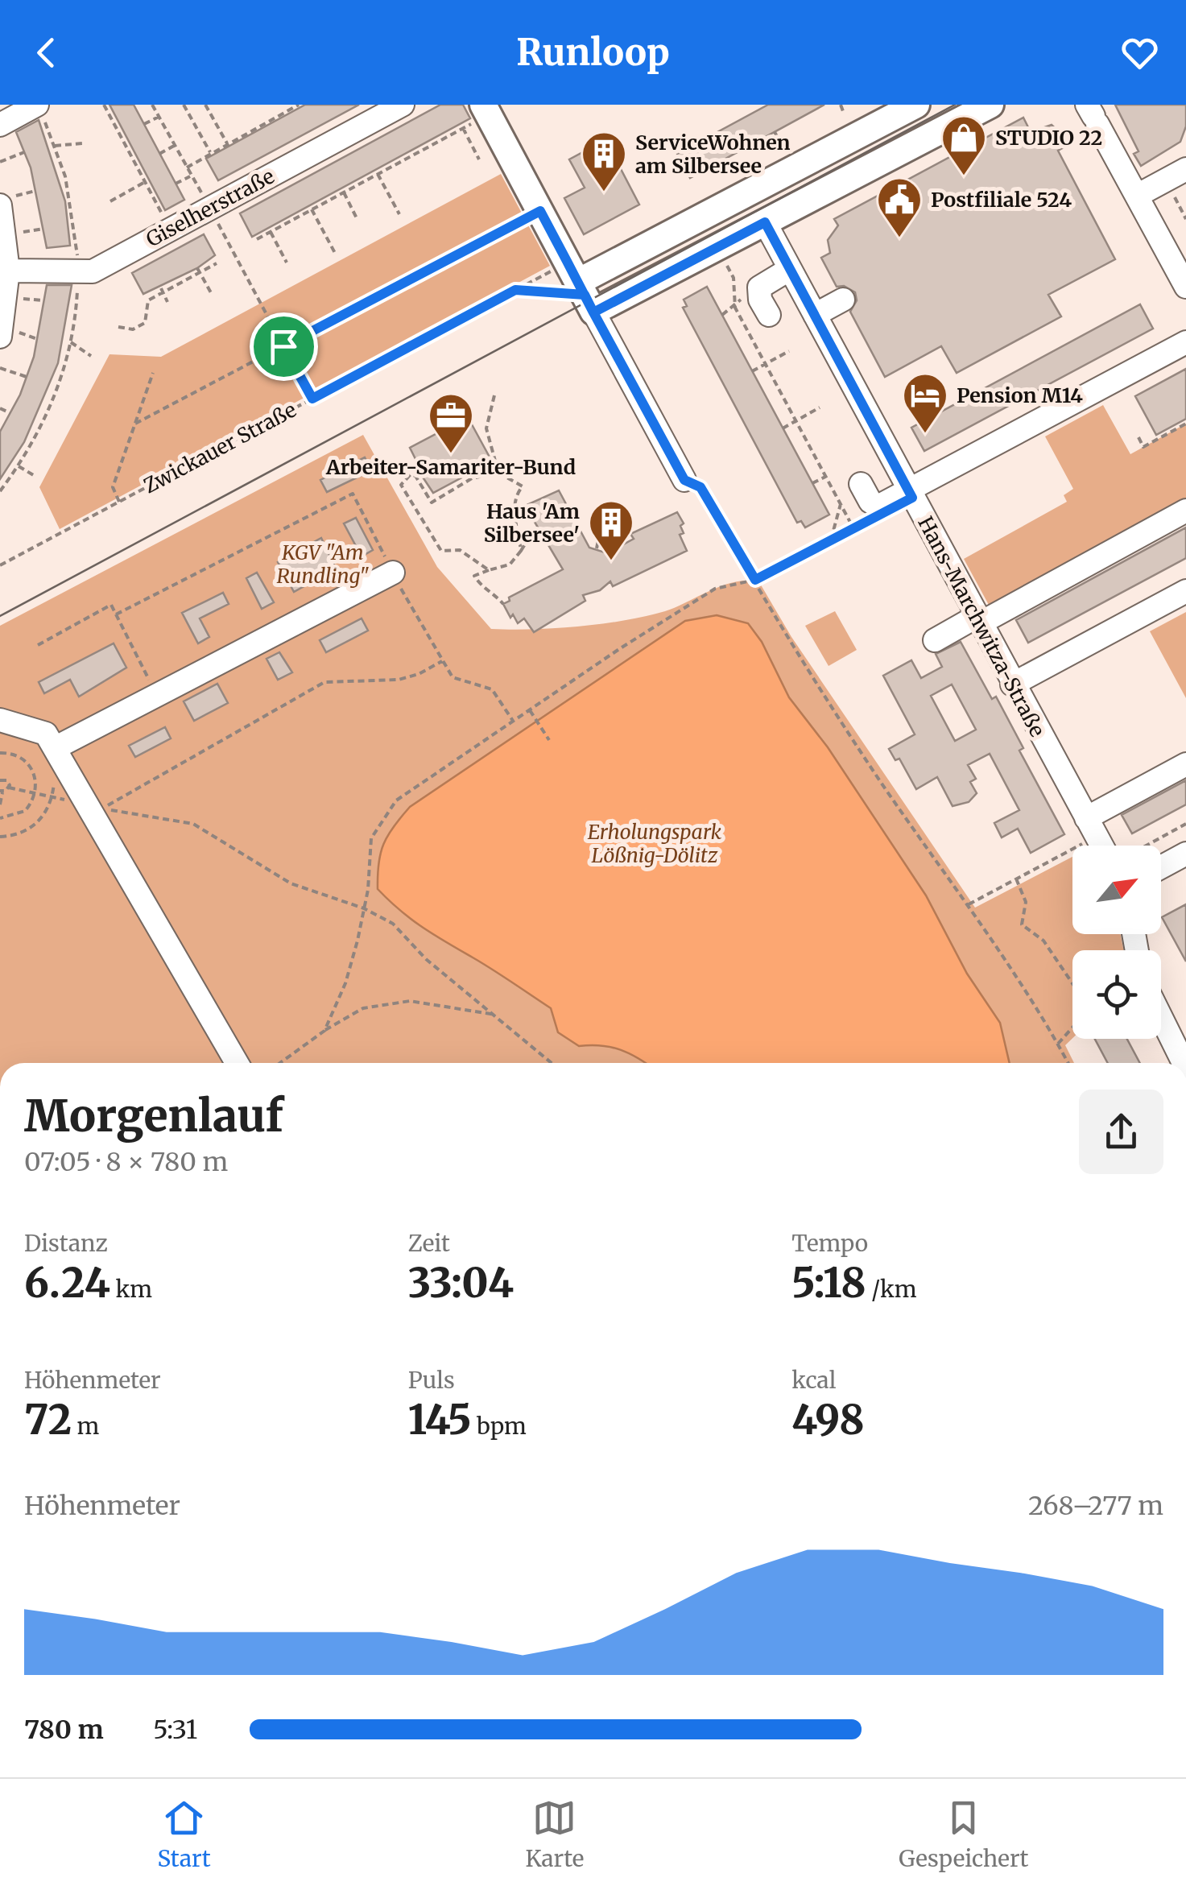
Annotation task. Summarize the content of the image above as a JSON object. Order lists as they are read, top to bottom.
{
  "streets": {
    "street": ["Giselherstraße", "Hans-Marchwitza-Straße"],
    "path": ["Zwickauer Straße"]
  },
  "parks": ["KGV \"Am Rundling\"", "Erholungspark Lößnig-Dölitz"],
  "places": {
    "shop": ["STUDIO 22"],
    "building": ["ServiceWohnen am Silbersee", "Haus 'Am Silbersee'"],
    "public building": ["Postfiliale 524"],
    "hotel": ["Pension M14"],
    "office": ["Arbeiter-Samariter-Bund"]
  },
  "north": "top right",
  "page": {
    "header": "Runloop",
    "heading": ["Morgenlauf", "07:05 · 8 × 780 m"],
    "stats": [
      ["Distanz", "6.24 km"],
      ["Zeit", "33:04"],
      ["Tempo", "5:18 /km"],
      ["Höhenmeter", "72 m"],
      ["Puls", "145 bpm"],
      ["kcal", "498"]
    ],
    "chart": ["Höhenmeter", "268–277 m"],
    "list": [
      {
        "name": "780 m",
        "note": "5:31"
      }
    ],
    "tabs": ["Start", "Karte", "Gespeichert"]
  }
}
